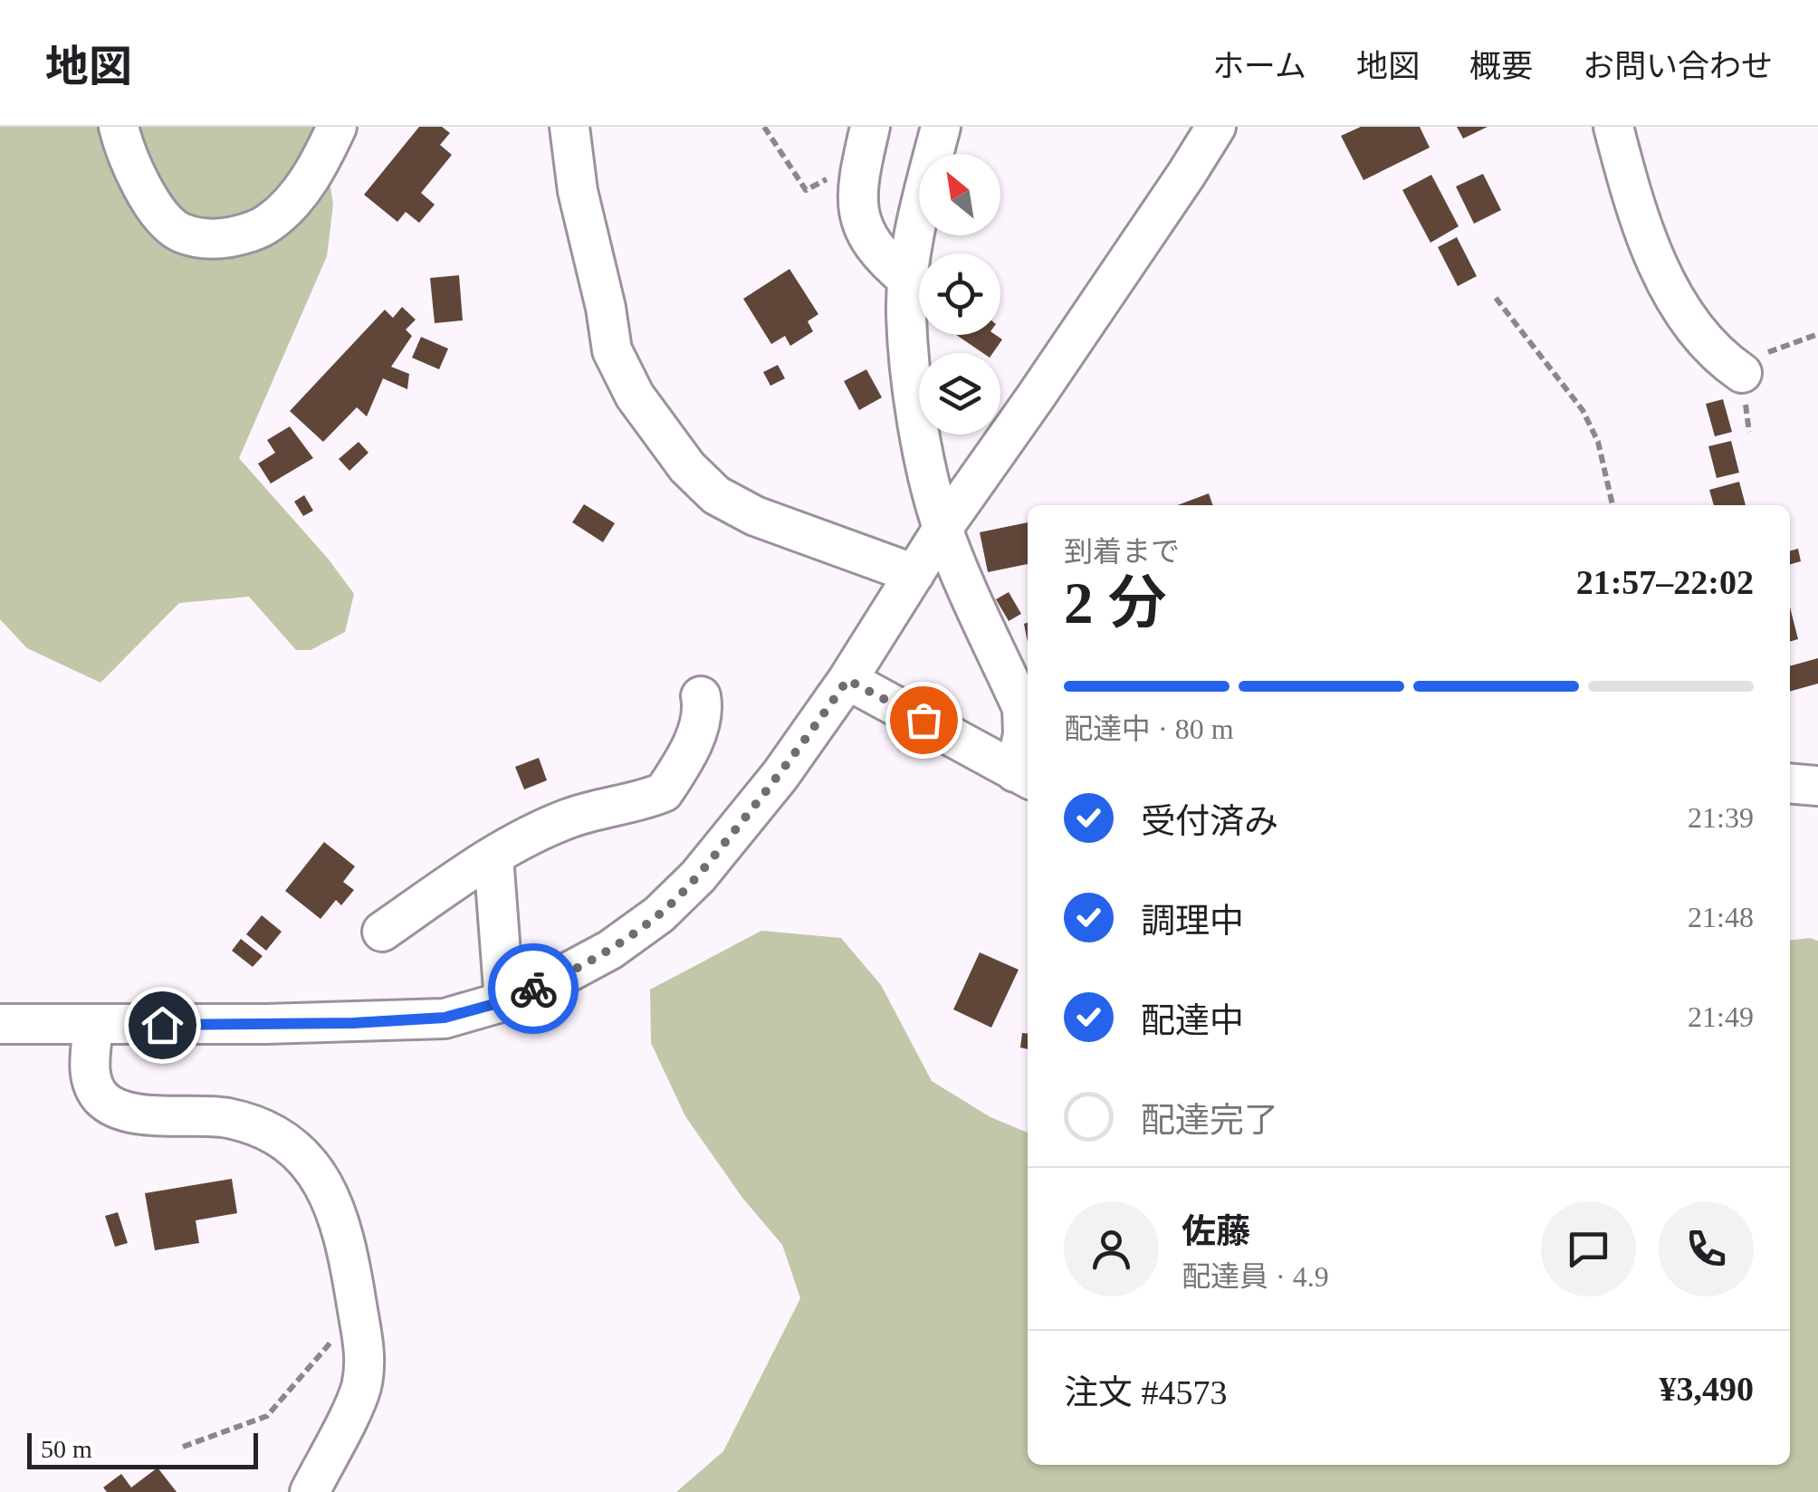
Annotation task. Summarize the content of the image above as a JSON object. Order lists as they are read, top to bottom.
{
  "scale_bar": "50 m",
  "north": "top left",
  "page": {
    "header": "地図",
    "nav": [
      "ホーム",
      "地図",
      "概要",
      "お問い合わせ"
    ],
    "heading": ["2 分", "到着まで", "21:57–22:02"],
    "panel": [
      "佐藤",
      "配達員 · 4.9",
      "注文 #4573",
      "¥3,490"
    ],
    "bar": "配達中 · 80 m",
    "list": [
      ["受付済み", "21:39"],
      ["調理中", "21:48"],
      ["配達中", "21:49"],
      "配達完了"
    ],
    "scale": "50 m"
  }
}
